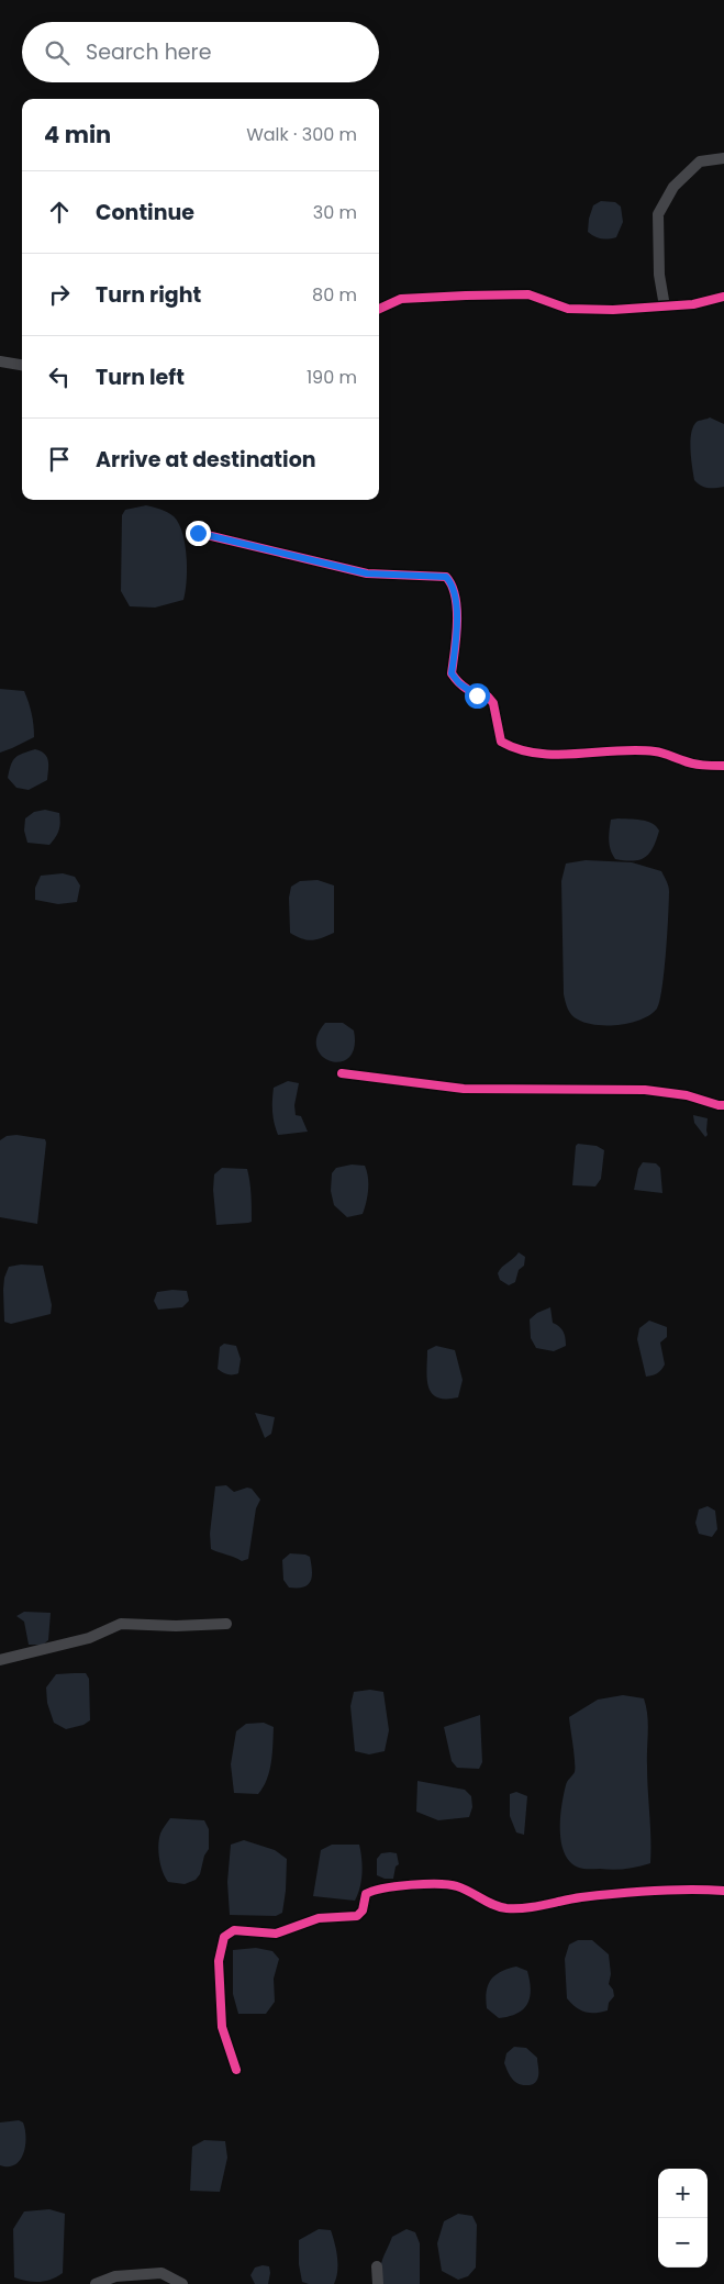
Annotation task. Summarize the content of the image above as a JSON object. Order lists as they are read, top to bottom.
{
  "page": {
    "search": "Search here",
    "heading": ["4 min", "Walk · 300 m"],
    "list": [
      ["Continue", "30 m"],
      ["Turn right", "80 m"],
      ["Turn left", "190 m"],
      "Arrive at destination"
    ],
    "map_buttons": ["+", "−"]
  }
}
